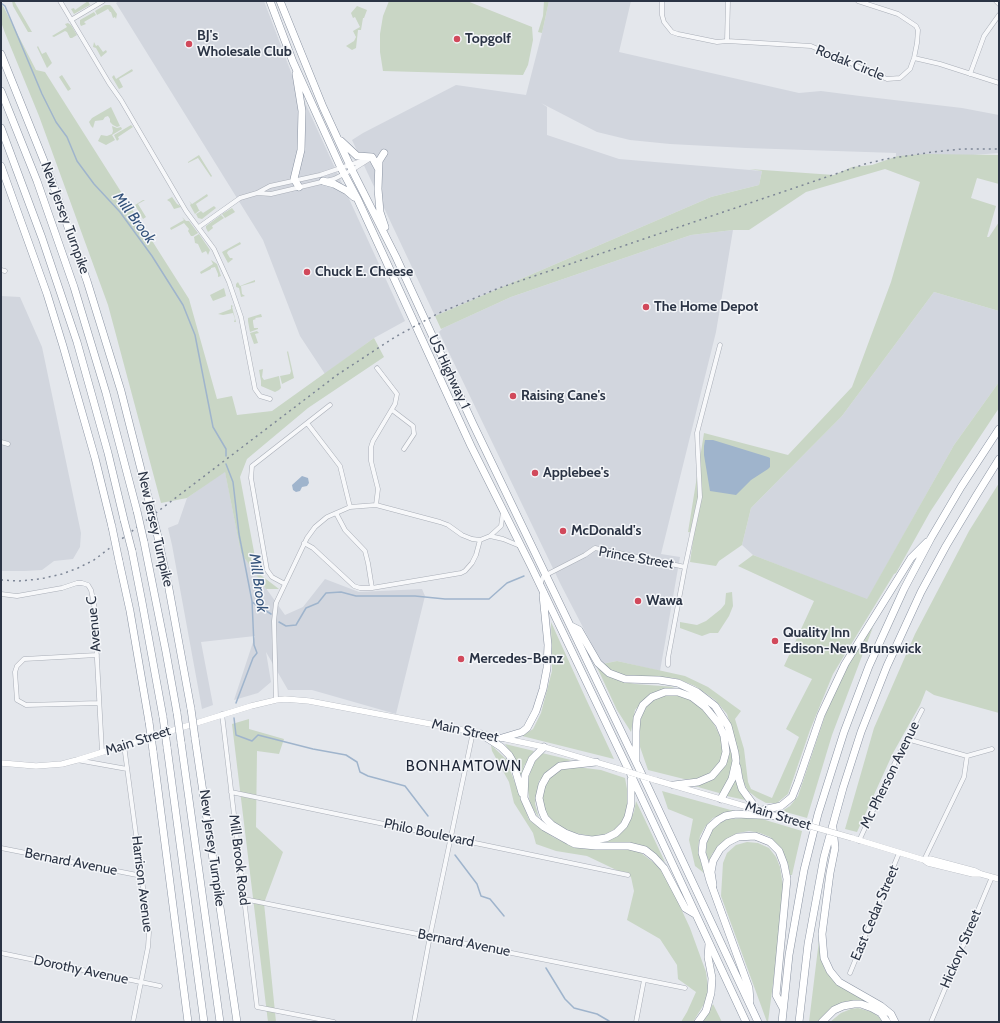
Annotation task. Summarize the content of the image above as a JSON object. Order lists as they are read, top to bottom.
{
  "streets": {
    "highway": ["New Jersey Turnpike", "US Highway 1"],
    "main road": ["Main Street"],
    "street": [
      "Rodak Circle",
      "Prince Street",
      "Avenue C",
      "Mc Pherson Avenue",
      "Philo Boulevard",
      "Mill Brook Road",
      "Bernard Avenue",
      "Harrison Avenue",
      "East Cedar Street",
      "Hickory Street",
      "Dorothy Avenue"
    ]
  },
  "crossings": [
    ["US Highway 1", "Prince Street"],
    ["Avenue C", "Main Street"],
    ["Main Street", "Mc Pherson Avenue"],
    ["Main Street", "Mill Brook Road"],
    ["Main Street", "Harrison Avenue"],
    ["Main Street", "East Cedar Street"],
    ["Main Street", "Hickory Street"],
    ["Philo Boulevard", "Mill Brook Road"],
    ["Mill Brook Road", "Bernard Avenue"],
    ["Bernard Avenue", "Harrison Avenue"],
    ["Harrison Avenue", "Dorothy Avenue"]
  ],
  "districts": ["BONHAMTOWN"],
  "water": ["Mill Brook"],
  "places": [
    "Topgolf",
    "BJ's Wholesale Club",
    "Chuck E. Cheese",
    "The Home Depot",
    "Raising Cane's",
    "Applebee's",
    "McDonald's",
    "Wawa",
    "Quality Inn Edison-New Brunswick",
    "Mercedes-Benz"
  ]
}
